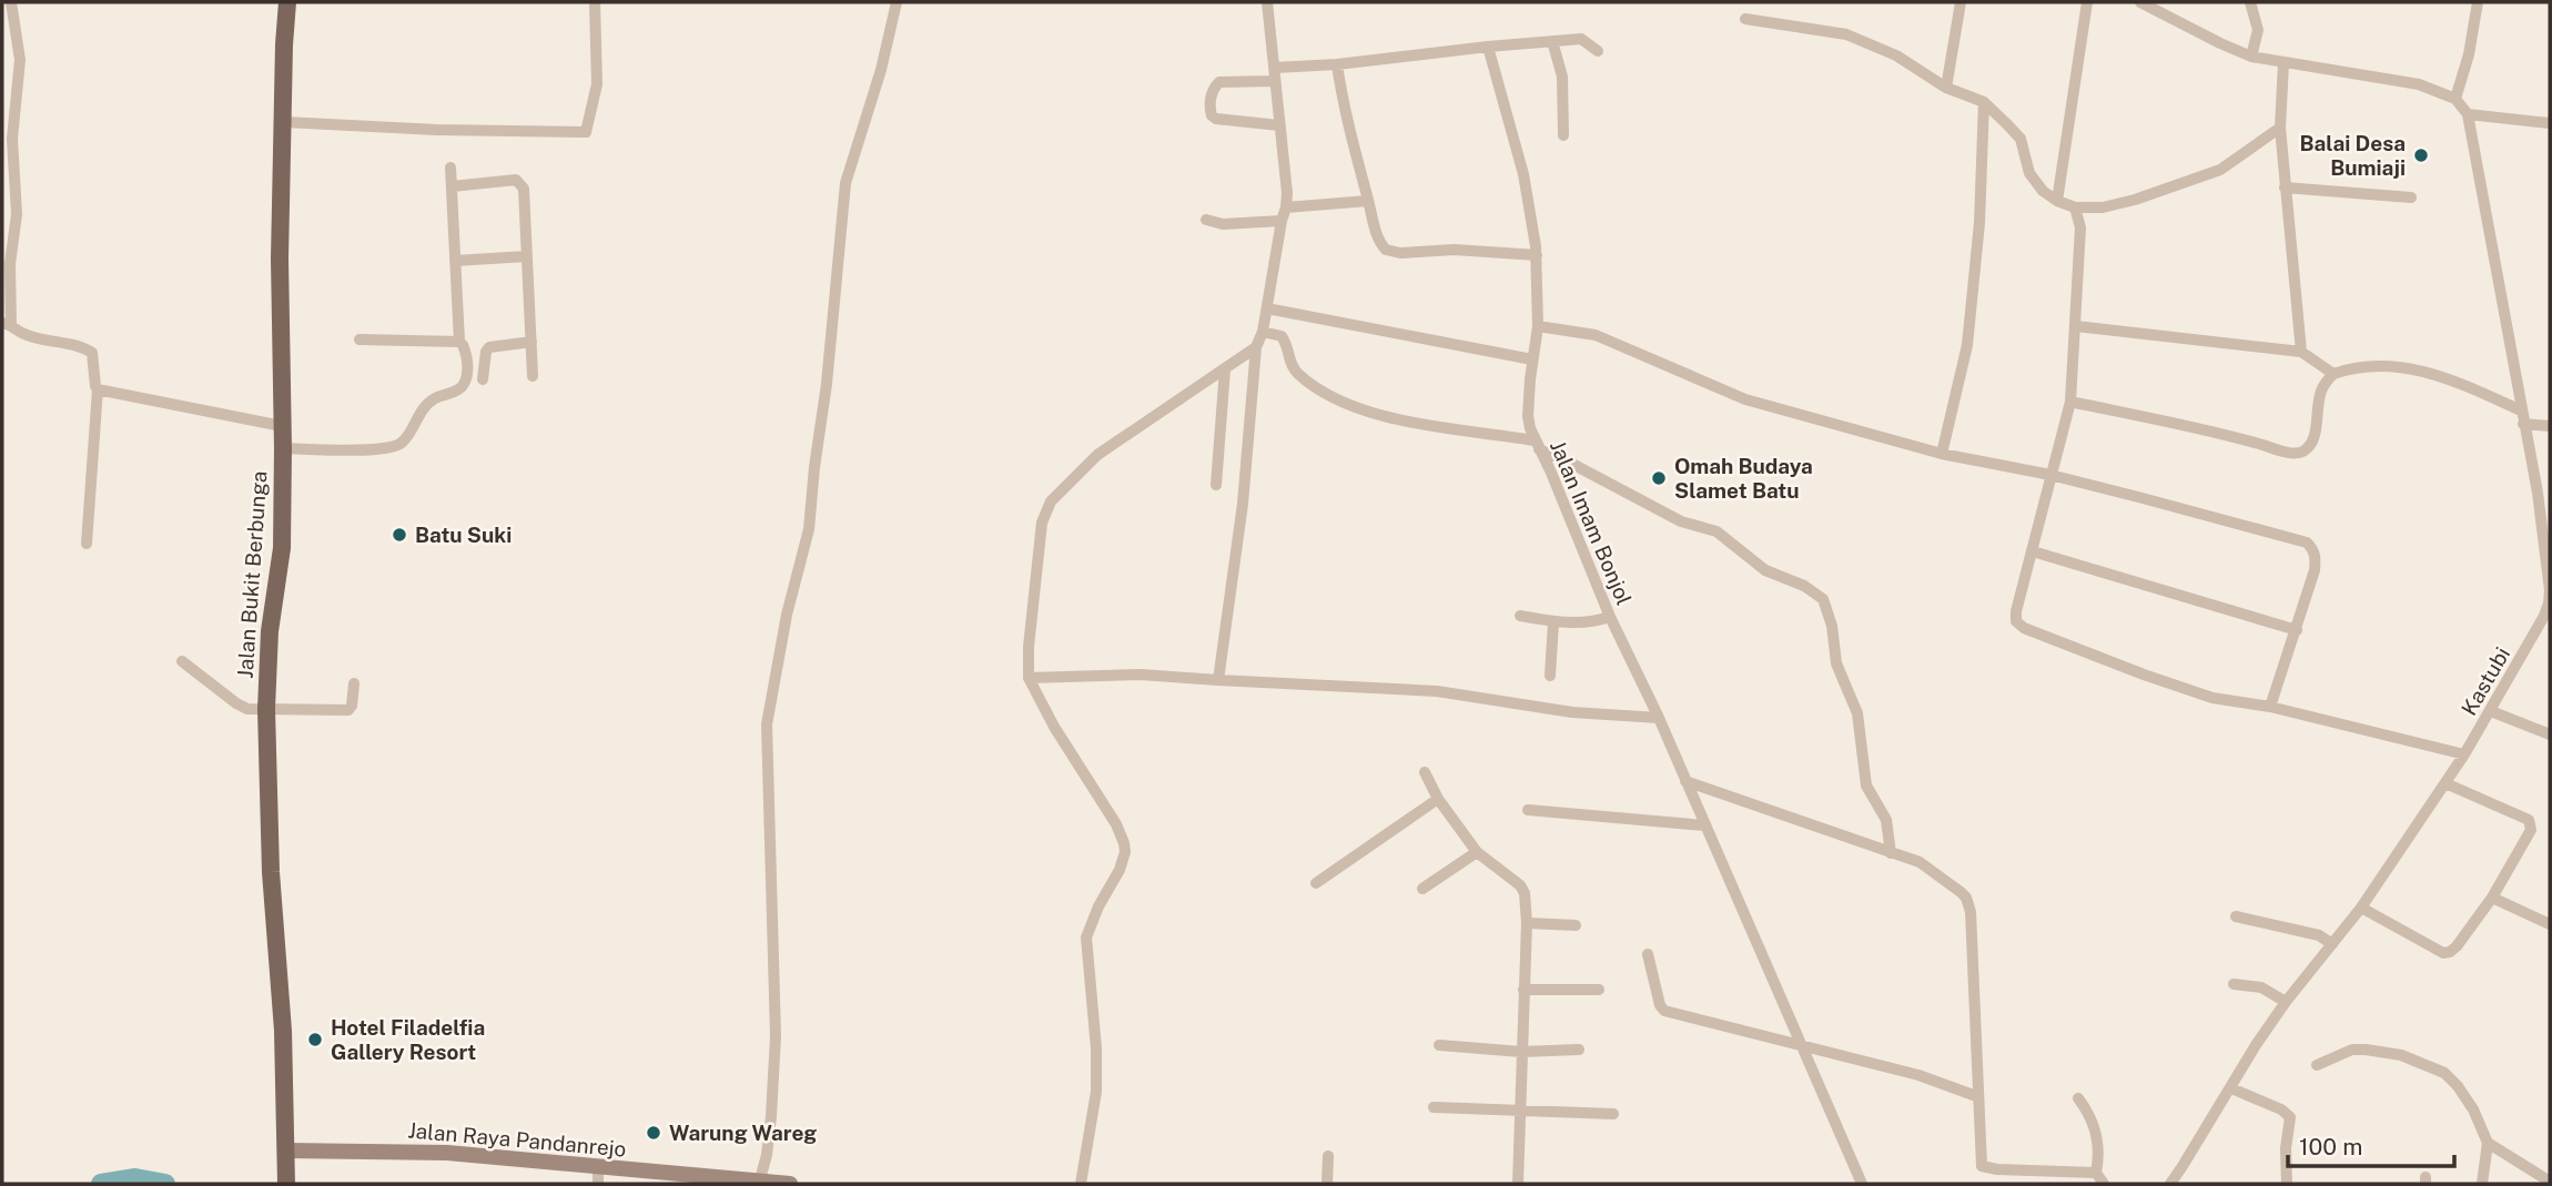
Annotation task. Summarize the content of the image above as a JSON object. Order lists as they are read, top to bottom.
{
  "streets": {
    "main road": ["Jalan Bukit Berbunga", "Jalan Raya Pandanrejo"],
    "street": ["Jalan Imam Bonjol", "Kastubi"]
  },
  "crossings": [
    ["Jalan Bukit Berbunga", "Jalan Raya Pandanrejo"]
  ],
  "places": [
    "Balai Desa Bumiaji",
    "Omah Budaya Slamet Batu",
    "Batu Suki",
    "Hotel Filadelfia Gallery Resort",
    "Warung Wareg"
  ],
  "scale_bar": "100 m"
}
